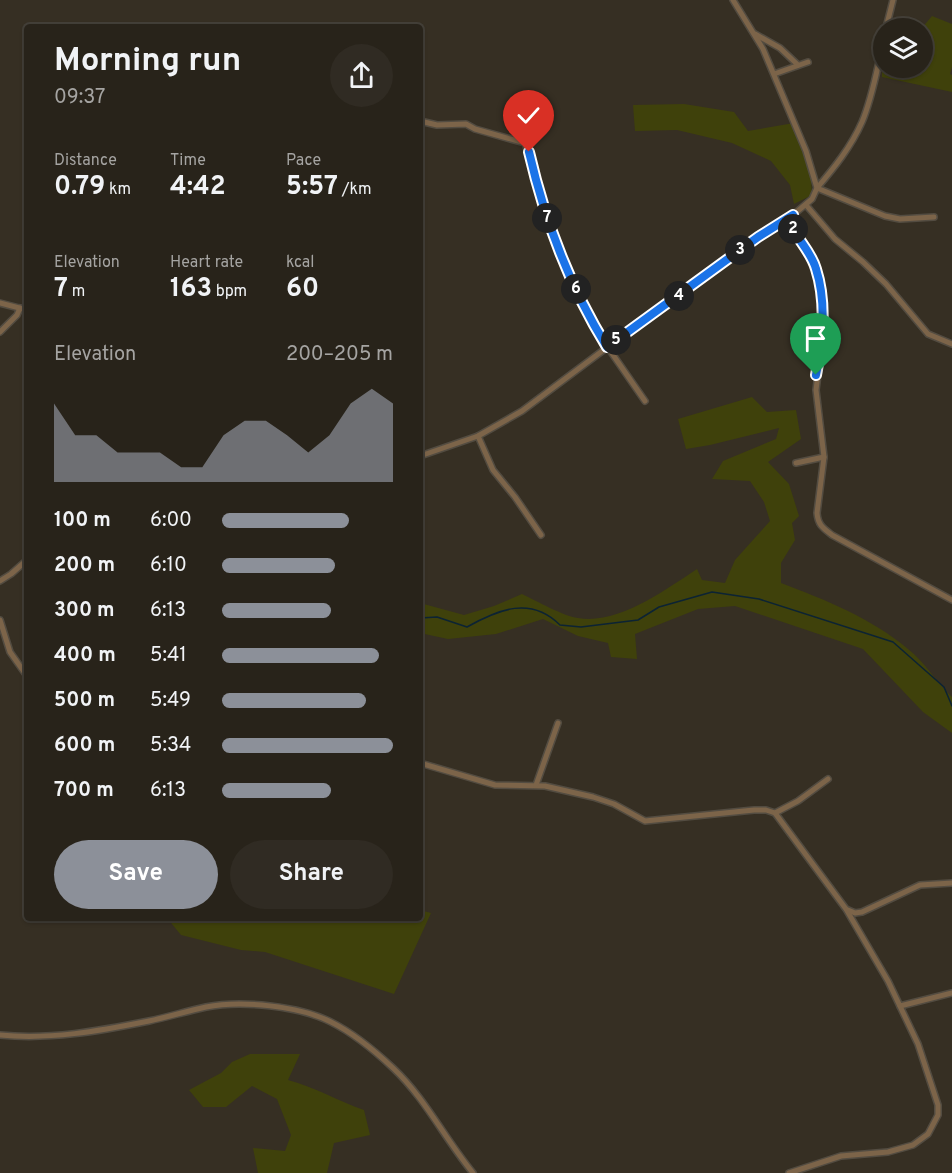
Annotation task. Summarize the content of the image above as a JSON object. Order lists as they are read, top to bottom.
{
  "page": {
    "heading": ["Morning run", "09:37"],
    "stats": [
      ["Distance", "0.79 km"],
      ["Time", "4:42"],
      ["Pace", "5:57 /km"],
      ["Elevation", "7 m"],
      ["Heart rate", "163 bpm"],
      ["kcal", "60"]
    ],
    "pins": [
      "7",
      "2",
      "3",
      "6",
      "4",
      "5"
    ],
    "chart": ["Elevation", "200–205 m"],
    "list": [
      {
        "name": "100 m",
        "note": "6:00"
      },
      {
        "name": "200 m",
        "note": "6:10"
      },
      {
        "name": "300 m",
        "note": "6:13"
      },
      {
        "name": "400 m",
        "note": "5:41"
      },
      {
        "name": "500 m",
        "note": "5:49"
      },
      {
        "name": "600 m",
        "note": "5:34"
      },
      {
        "name": "700 m",
        "note": "6:13"
      }
    ],
    "buttons": ["Save", "Share"]
  }
}
